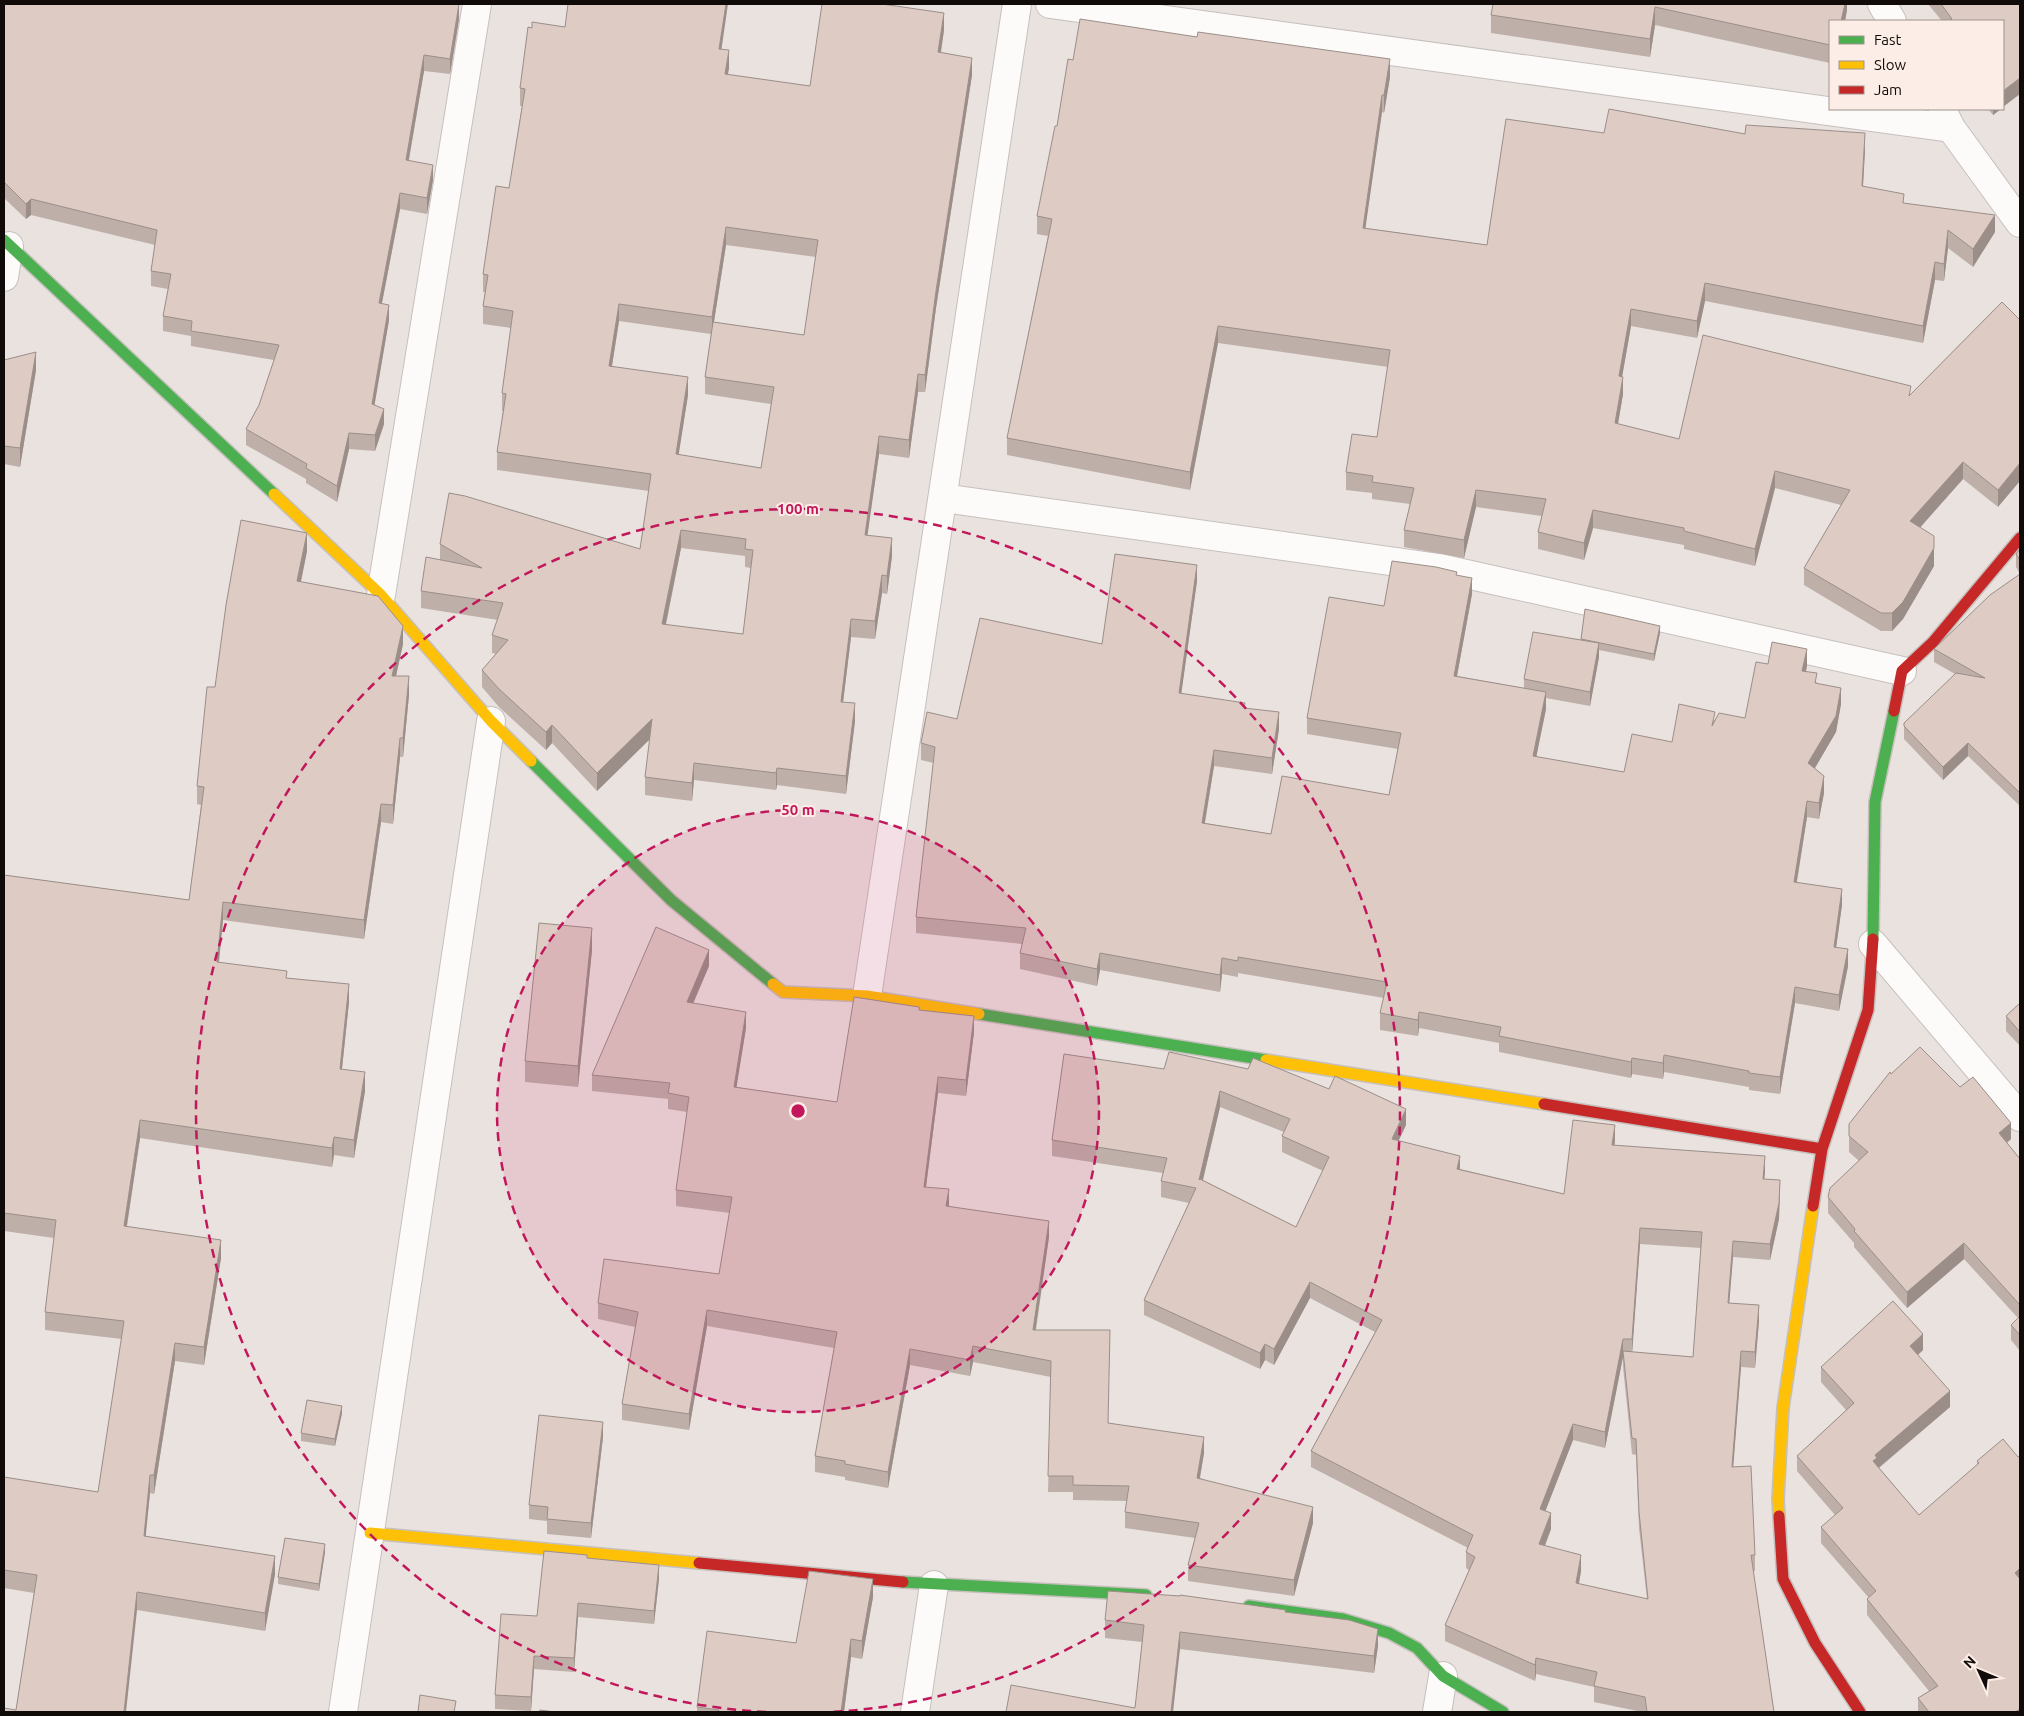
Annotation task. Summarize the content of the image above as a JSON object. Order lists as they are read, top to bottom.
{
  "legend": ["Fast", "Slow", "Jam"],
  "north": "top left",
  "rings": ["100 m", "50 m"]
}
